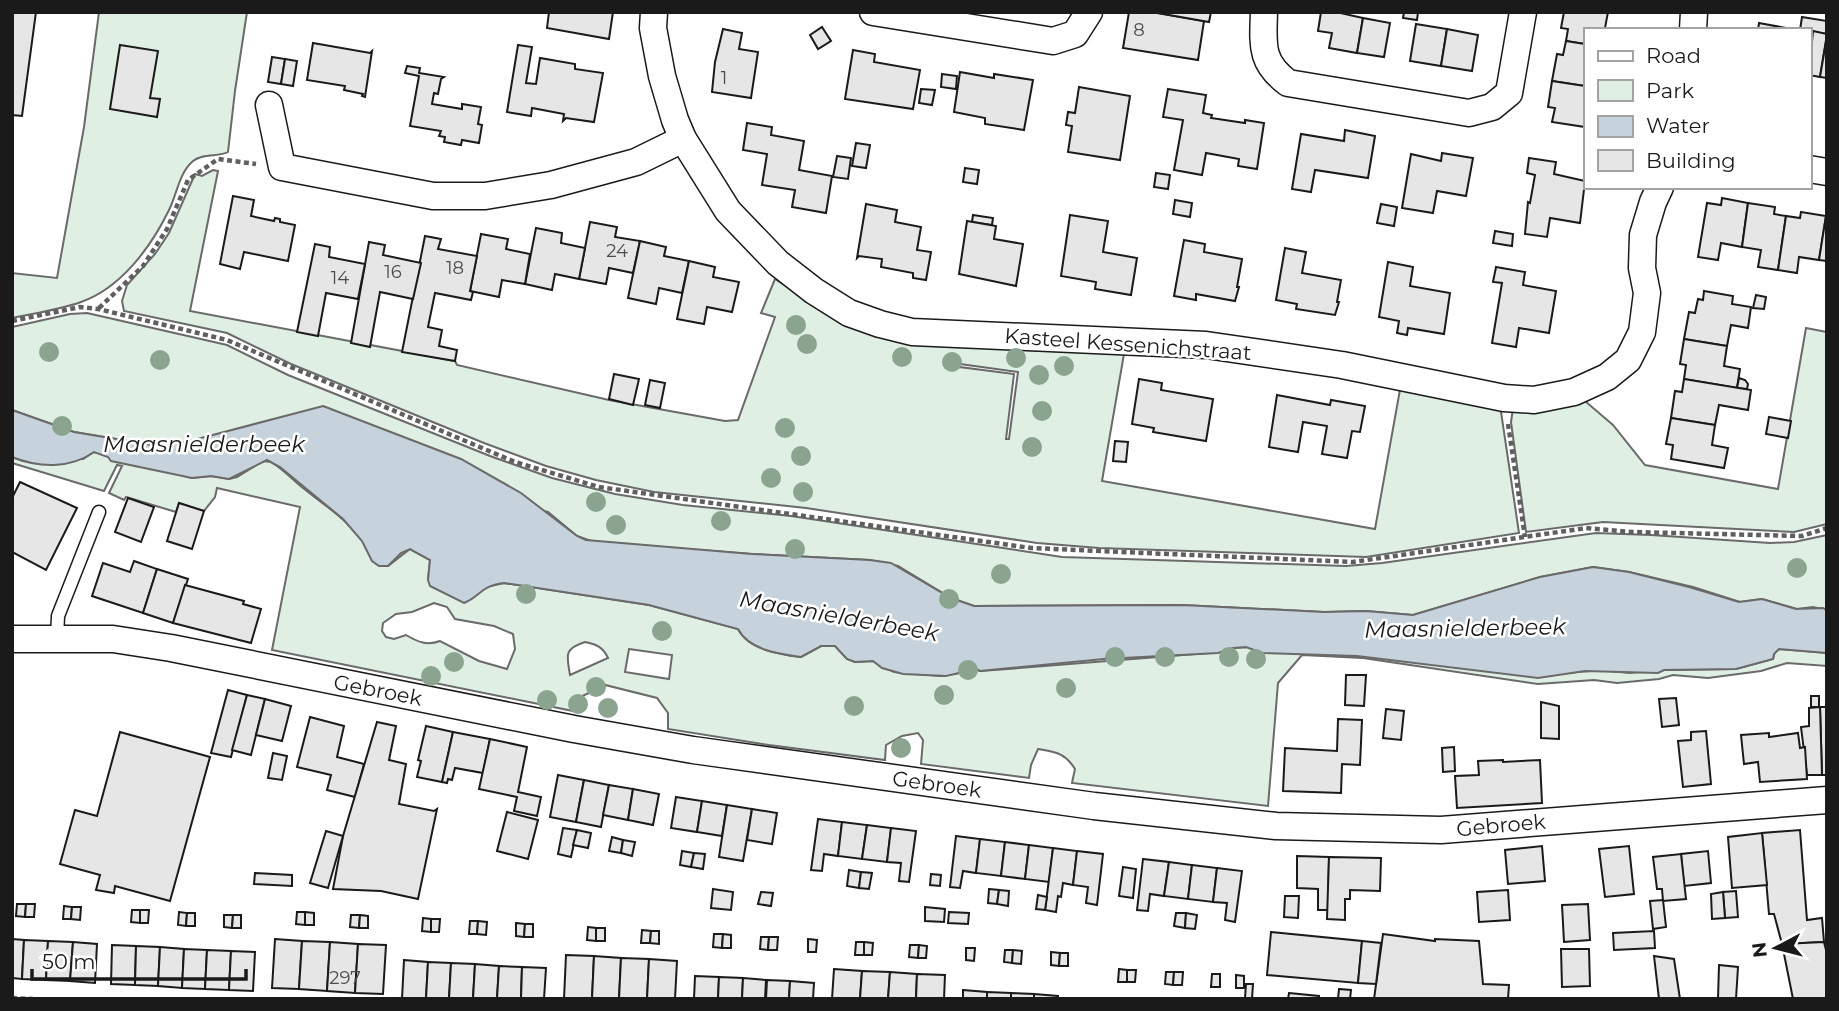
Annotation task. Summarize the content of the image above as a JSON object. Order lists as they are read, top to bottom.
{
  "streets": {
    "street": ["Kasteel Kessenichstraat", "Gebroek"]
  },
  "water": ["Maasnielderbeek"],
  "house_numbers": [
    "8",
    "1",
    "24",
    "18",
    "16",
    "14",
    "297"
  ],
  "legend": [
    "Road",
    "Park",
    "Water",
    "Building"
  ],
  "scale_bar": "50 m",
  "north": "left"
}
